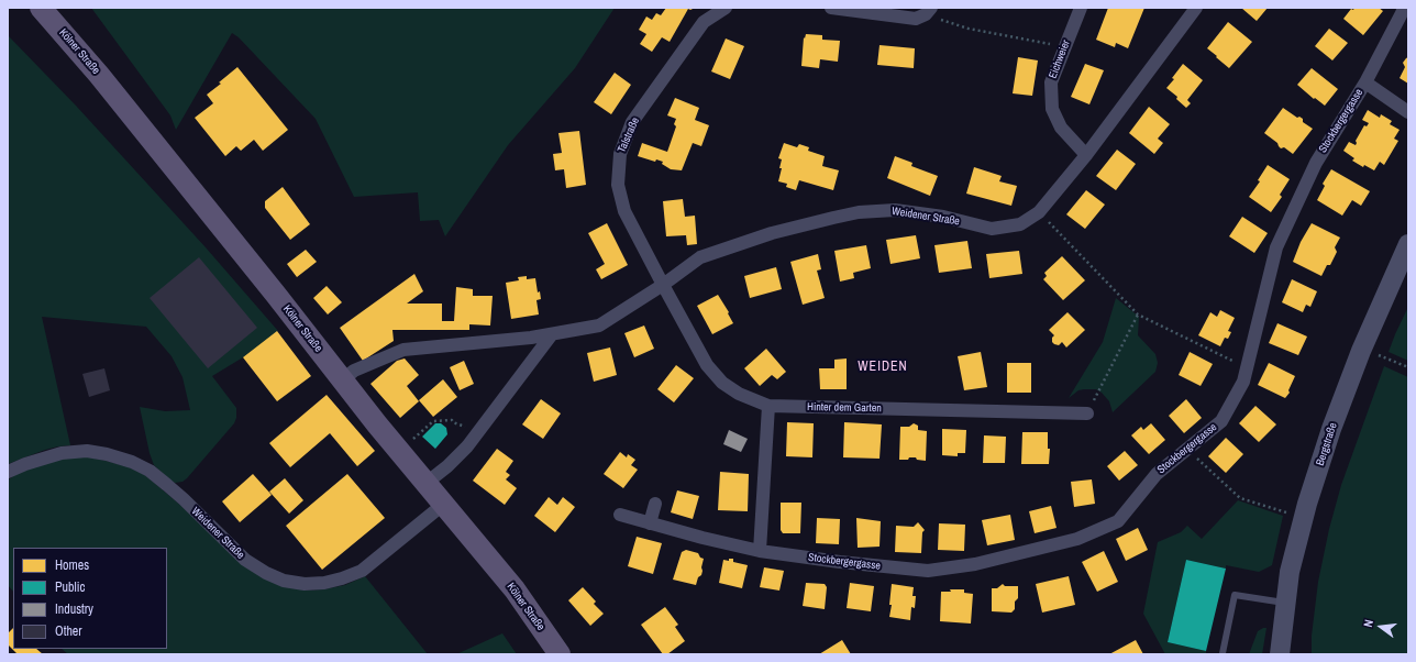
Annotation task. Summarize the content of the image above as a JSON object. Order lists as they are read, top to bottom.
{
  "streets": {
    "main road": ["Kölner Straße", "Bergstraße"],
    "street": [
      "Eichweier",
      "Stockbergergasse",
      "Talstraße",
      "Weidener Straße",
      "Hinter dem Garten"
    ]
  },
  "crossings": [
    ["Kölner Straße", "Weidener Straße"],
    ["Eichweier", "Weidener Straße"],
    ["Talstraße", "Weidener Straße"],
    ["Talstraße", "Hinter dem Garten"],
    ["Weidener Straße", "Hinter dem Garten"]
  ],
  "districts": ["WEIDEN"],
  "legend": [
    "Homes",
    "Public",
    "Industry",
    "Other"
  ],
  "north": "left"
}
